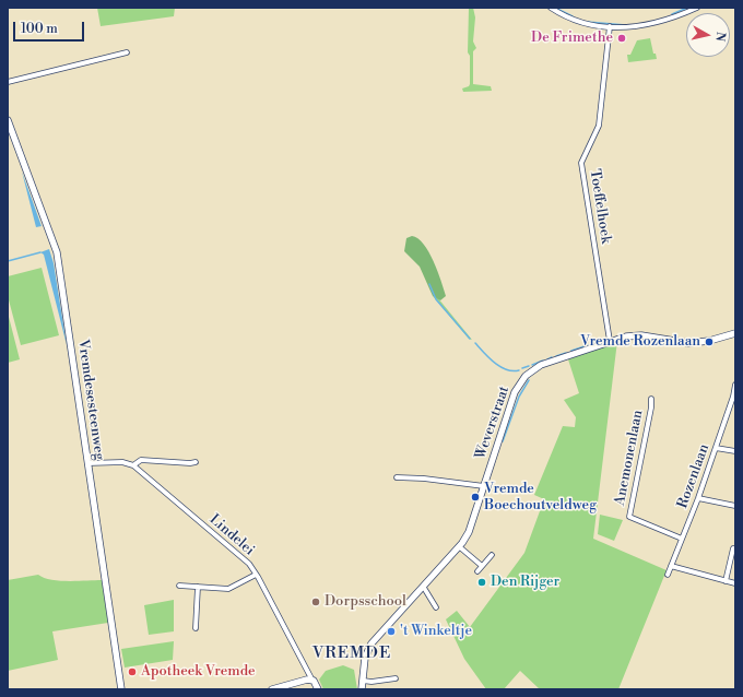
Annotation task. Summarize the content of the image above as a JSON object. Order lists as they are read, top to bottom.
{
  "streets": {
    "street": [
      "Toeffelhoek",
      "Vremdesesteenweg",
      "Weverstraat",
      "Anemonenlaan",
      "Rozenlaan",
      "Lindelei"
    ]
  },
  "crossings": [
    ["Toeffelhoek", "Weverstraat"],
    ["Anemonenlaan", "Rozenlaan"]
  ],
  "districts": ["VREMDE"],
  "places": [
    "De Frimethe",
    "Vremde Rozenlaan",
    "Vremde Boechoutveldweg",
    "Den Rijger",
    "Dorpsschool",
    "'t Winkeltje",
    "Apotheek Vremde"
  ],
  "scale_bar": "100 m",
  "north": "right"
}
